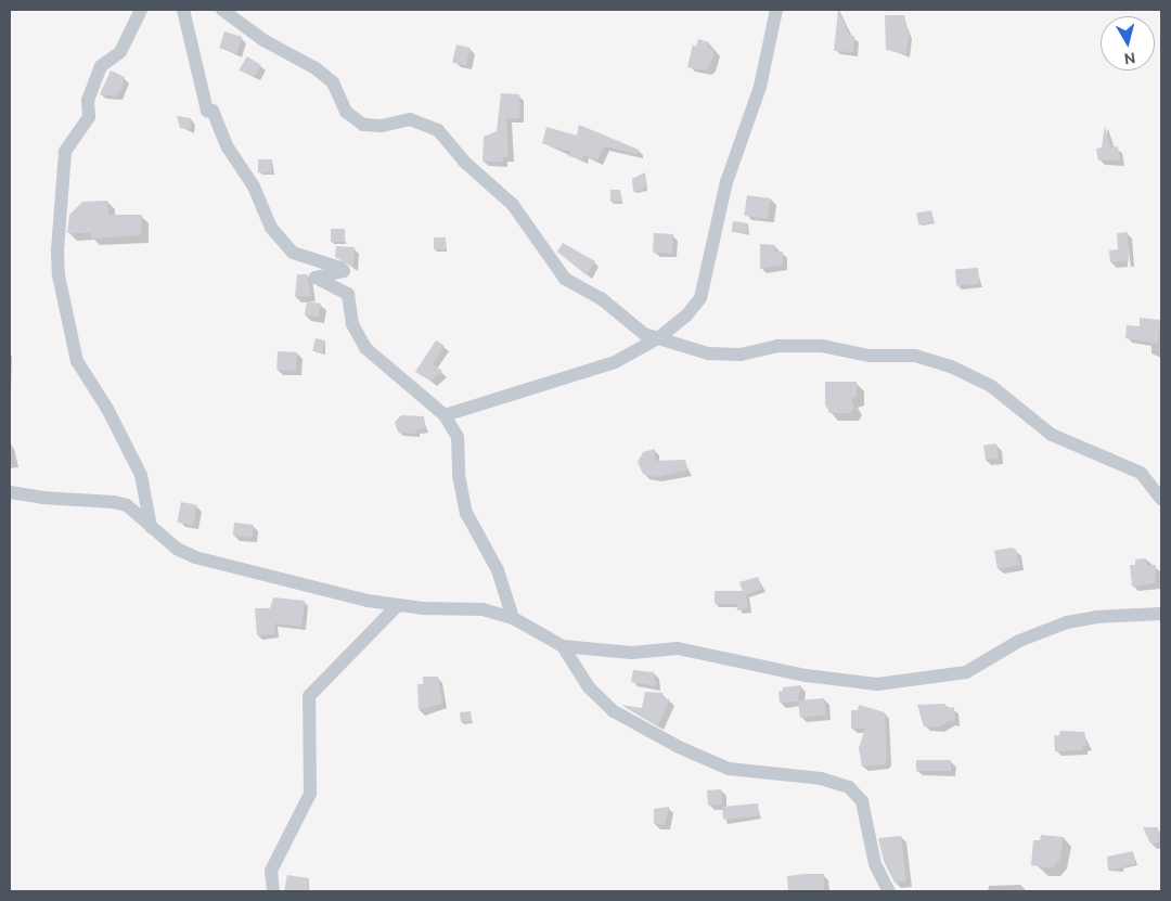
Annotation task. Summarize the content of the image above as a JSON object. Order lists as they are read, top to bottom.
{
  "north": "bottom"
}
